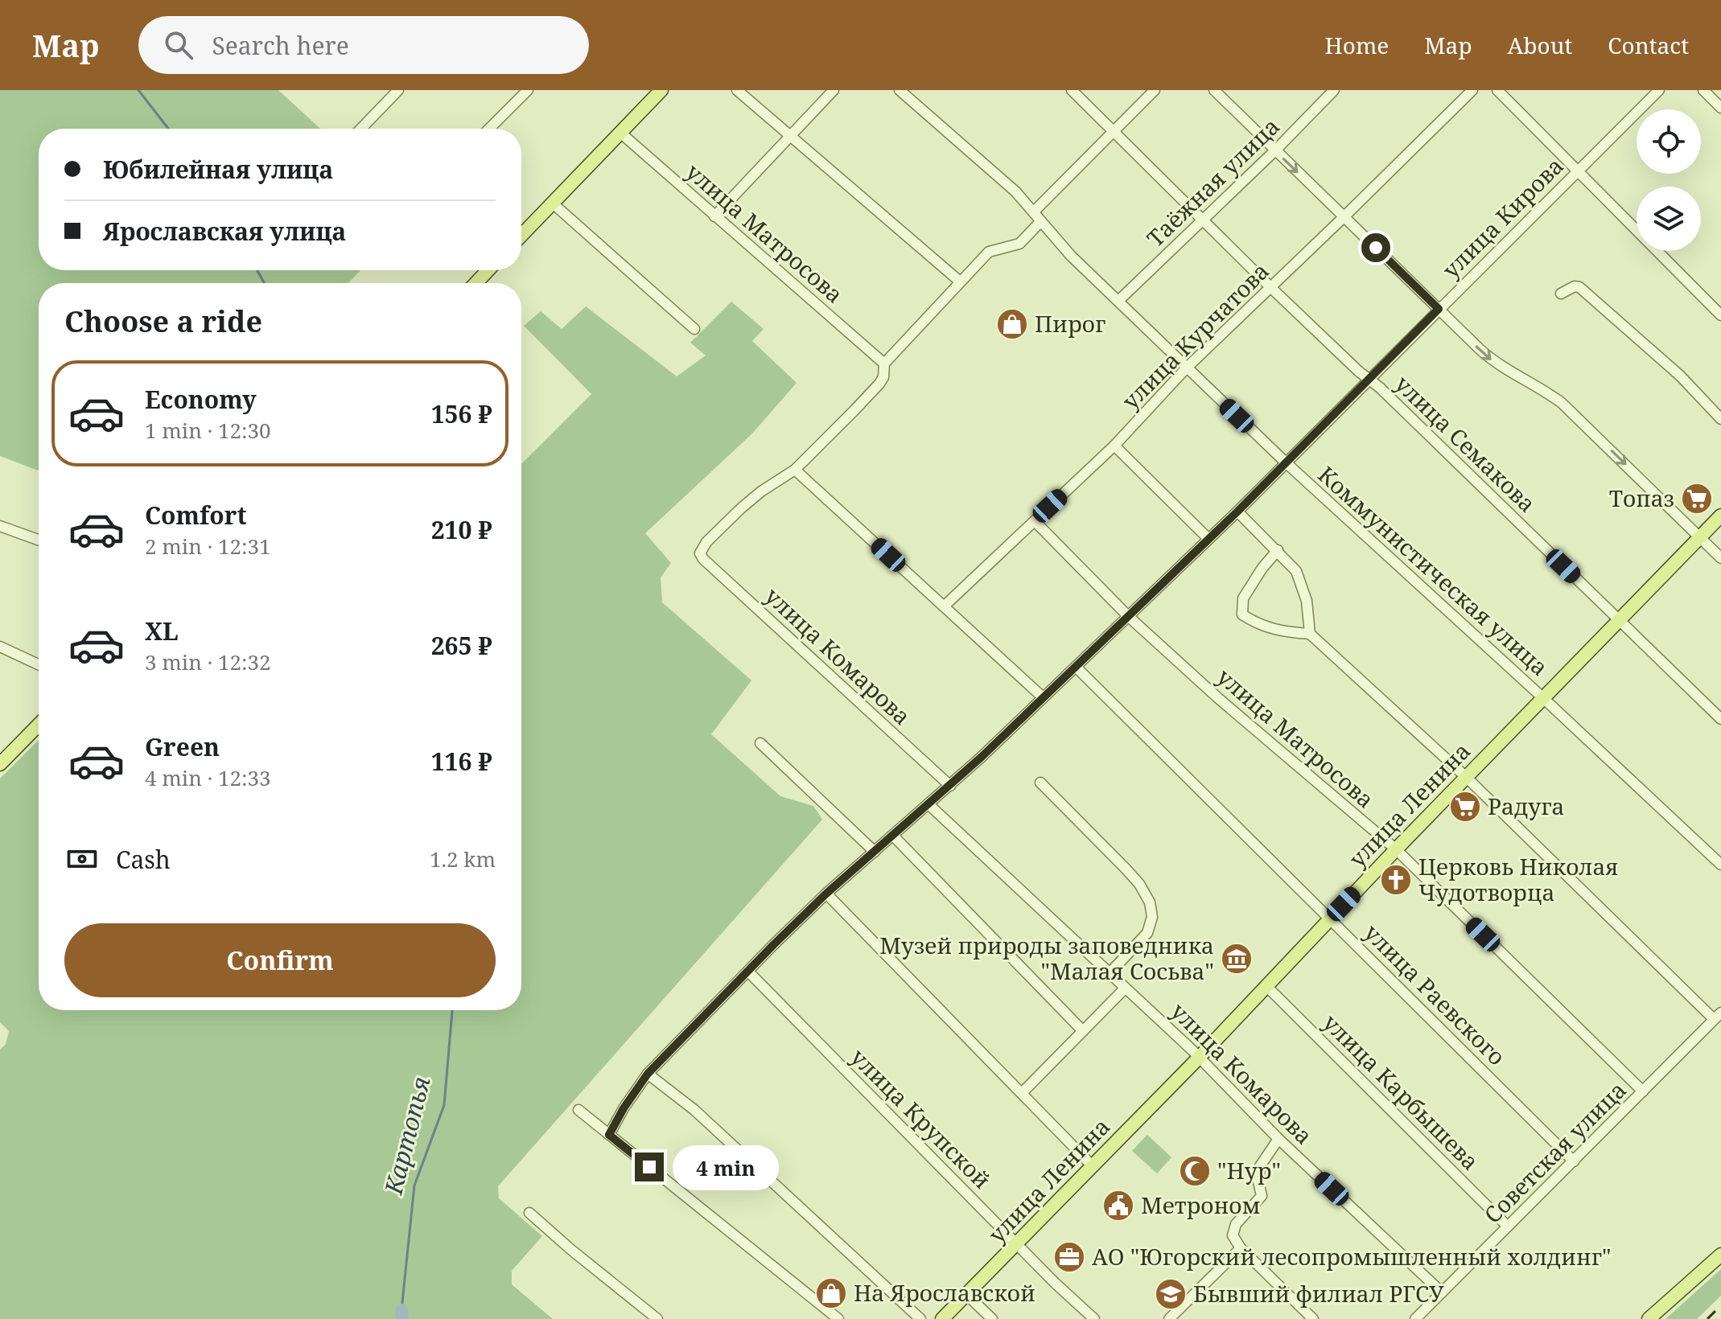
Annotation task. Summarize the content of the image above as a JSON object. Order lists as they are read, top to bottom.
{
  "streets": {
    "main road": ["улица Ленина"],
    "street": [
      "Таёжная улица",
      "улица Кирова",
      "улица Матросова",
      "улица Курчатова",
      "улица Семакова",
      "Коммунистическая улица",
      "улица Комарова",
      "улица Раевского",
      "улица Карбышева",
      "улица Крупской",
      "Советская улица"
    ]
  },
  "crossings": [
    ["Таёжная улица", "улица Семакова"],
    ["Таёжная улица", "Коммунистическая улица"],
    ["улица Кирова", "улица Матросова"],
    ["улица Кирова", "улица Семакова"],
    ["улица Кирова", "Коммунистическая улица"],
    ["улица Кирова", "улица Комарова"],
    ["улица Кирова", "улица Раевского"],
    ["улица Кирова", "улица Крупской"],
    ["улица Матросова", "улица Курчатова"],
    ["улица Матросова", "улица Ленина"],
    ["улица Матросова", "Советская улица"],
    ["улица Курчатова", "улица Семакова"],
    ["улица Курчатова", "Коммунистическая улица"],
    ["улица Семакова", "улица Ленина"],
    ["Коммунистическая улица", "улица Ленина"],
    ["улица Комарова", "улица Ленина"],
    ["улица Комарова", "Советская улица"],
    ["улица Ленина", "улица Раевского"],
    ["улица Ленина", "улица Карбышева"],
    ["улица Ленина", "улица Крупской"],
    ["улица Раевского", "Советская улица"],
    ["улица Карбышева", "Советская улица"]
  ],
  "water": ["Картопья"],
  "places": {
    "shop": ["Пирог", "На Ярославской"],
    "supermarket": ["Топаз", "Радуга"],
    "church": ["Церковь Николая Чудотворца"],
    "museum": ["Музей природы заповедника \"Малая Сосьва\""],
    "mosque": ["\"Нур\""],
    "public building": ["Метроном"],
    "office": ["АО \"Югорский лесопромышленный холдинг\""],
    "school or university": ["Бывший филиал РГСУ"]
  },
  "page": {
    "header": "Map",
    "search": "Search here",
    "nav": [
      "Home",
      "Map",
      "About",
      "Contact"
    ],
    "banner": ["Юбилейная улица", "Ярославская улица"],
    "heading": "Choose a ride",
    "list": [
      {
        "name": "Economy",
        "note": "1 min · 12:30",
        "value": "156 ₽"
      },
      {
        "name": "Comfort",
        "note": "2 min · 12:31",
        "value": "210 ₽"
      },
      {
        "name": "XL",
        "note": "3 min · 12:32",
        "value": "265 ₽"
      },
      {
        "name": "Green",
        "note": "4 min · 12:33",
        "value": "116 ₽"
      }
    ],
    "pay": ["Cash", "1.2 km"],
    "buttons": "Confirm",
    "bubble": "4 min"
  }
}
